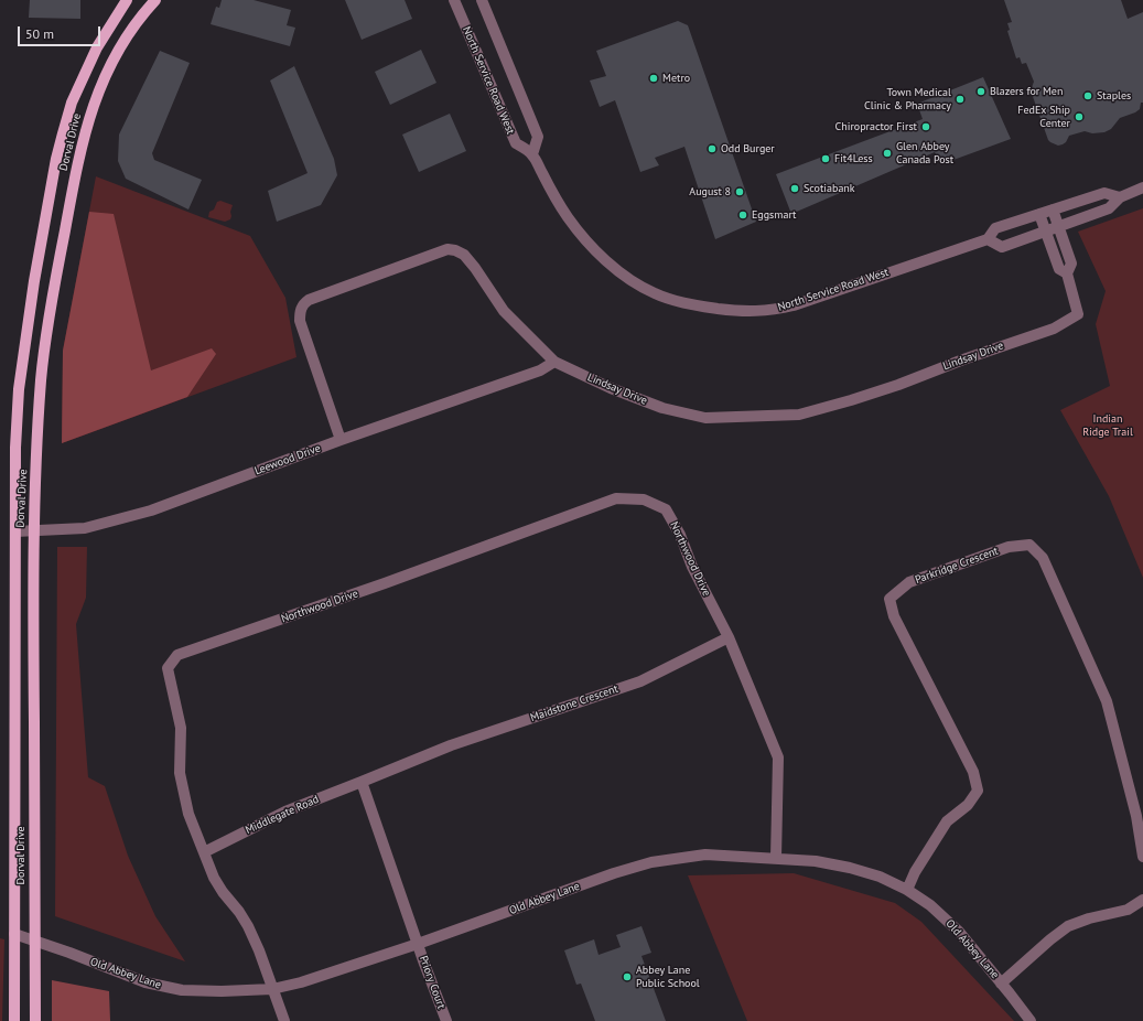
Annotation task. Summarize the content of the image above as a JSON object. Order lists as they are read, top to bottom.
{
  "streets": {
    "main road": ["Dorval Drive"],
    "street": [
      "North Service Road West",
      "Lindsay Drive",
      "Leewood Drive",
      "Northwood Drive",
      "Parkridge Crescent",
      "Maidstone Crescent",
      "Middlegate Road",
      "Old Abbey Lane",
      "Priory Court"
    ]
  },
  "crossings": [
    ["North Service Road West", "Lindsay Drive"],
    ["Dorval Drive", "Leewood Drive"],
    ["Dorval Drive", "Old Abbey Lane"],
    ["Lindsay Drive", "Leewood Drive"],
    ["Northwood Drive", "Maidstone Crescent"],
    ["Northwood Drive", "Middlegate Road"],
    ["Northwood Drive", "Old Abbey Lane"],
    ["Parkridge Crescent", "Old Abbey Lane"],
    ["Maidstone Crescent", "Middlegate Road"],
    ["Old Abbey Lane", "Priory Court"]
  ],
  "parks": ["Indian Ridge Trail"],
  "places": [
    "Metro",
    "Blazers for Men",
    "Staples",
    "Town Medical Clinic & Pharmacy",
    "FedEx Ship Center",
    "Chiropractor First",
    "Odd Burger",
    "Glen Abbey Canada Post",
    "Fit4Less",
    "Scotiabank",
    "August 8",
    "Eggsmart",
    "Abbey Lane Public School"
  ],
  "scale_bar": "50 m"
}
